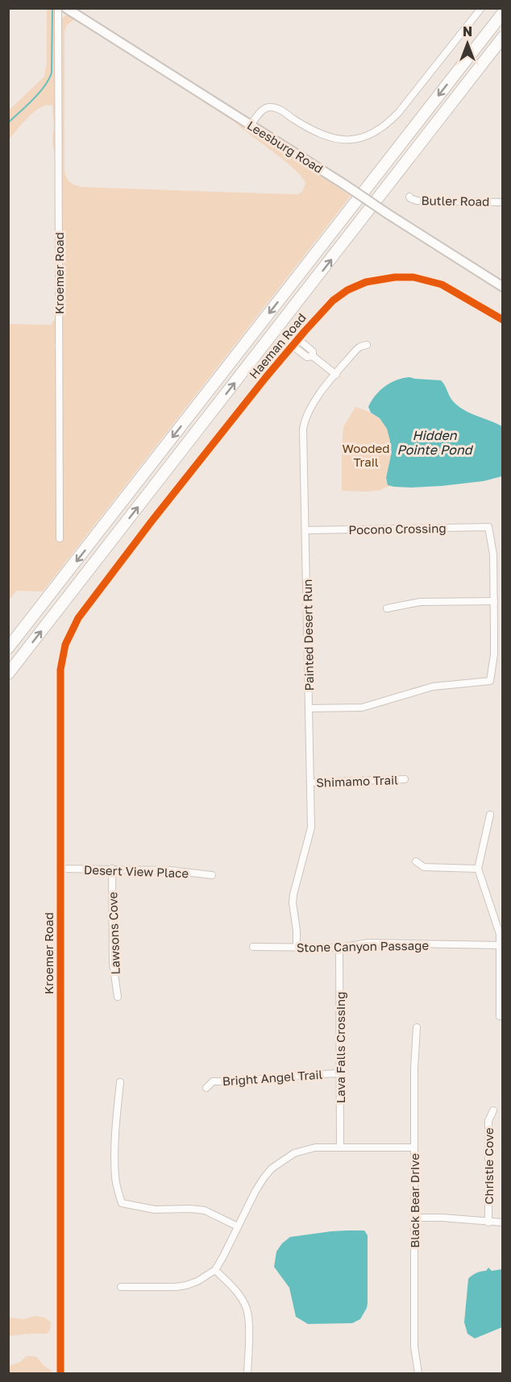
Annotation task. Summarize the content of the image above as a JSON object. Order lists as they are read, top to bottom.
{
  "streets": {
    "main road": ["Leesburg Road"],
    "street": [
      "Butler Road",
      "Kroemer Road",
      "Haeman Road",
      "Pocono Crossing",
      "Painted Desert Run",
      "Shimamo Trail",
      "Desert View Place",
      "Lawsons Cove",
      "Stone Canyon Passage",
      "Lava Falls Crossing",
      "Bright Angel Trail",
      "Christie Cove",
      "Black Bear Drive"
    ]
  },
  "crossings": [
    ["Kroemer Road", "Haeman Road"],
    ["Kroemer Road", "Desert View Place"],
    ["Pocono Crossing", "Painted Desert Run"],
    ["Painted Desert Run", "Shimamo Trail"],
    ["Painted Desert Run", "Stone Canyon Passage"],
    ["Desert View Place", "Lawsons Cove"],
    ["Stone Canyon Passage", "Lava Falls Crossing"],
    ["Lava Falls Crossing", "Bright Angel Trail"]
  ],
  "water": ["Hidden Pointe Pond"],
  "parks": ["Wooded Trail"],
  "north": "top"
}
